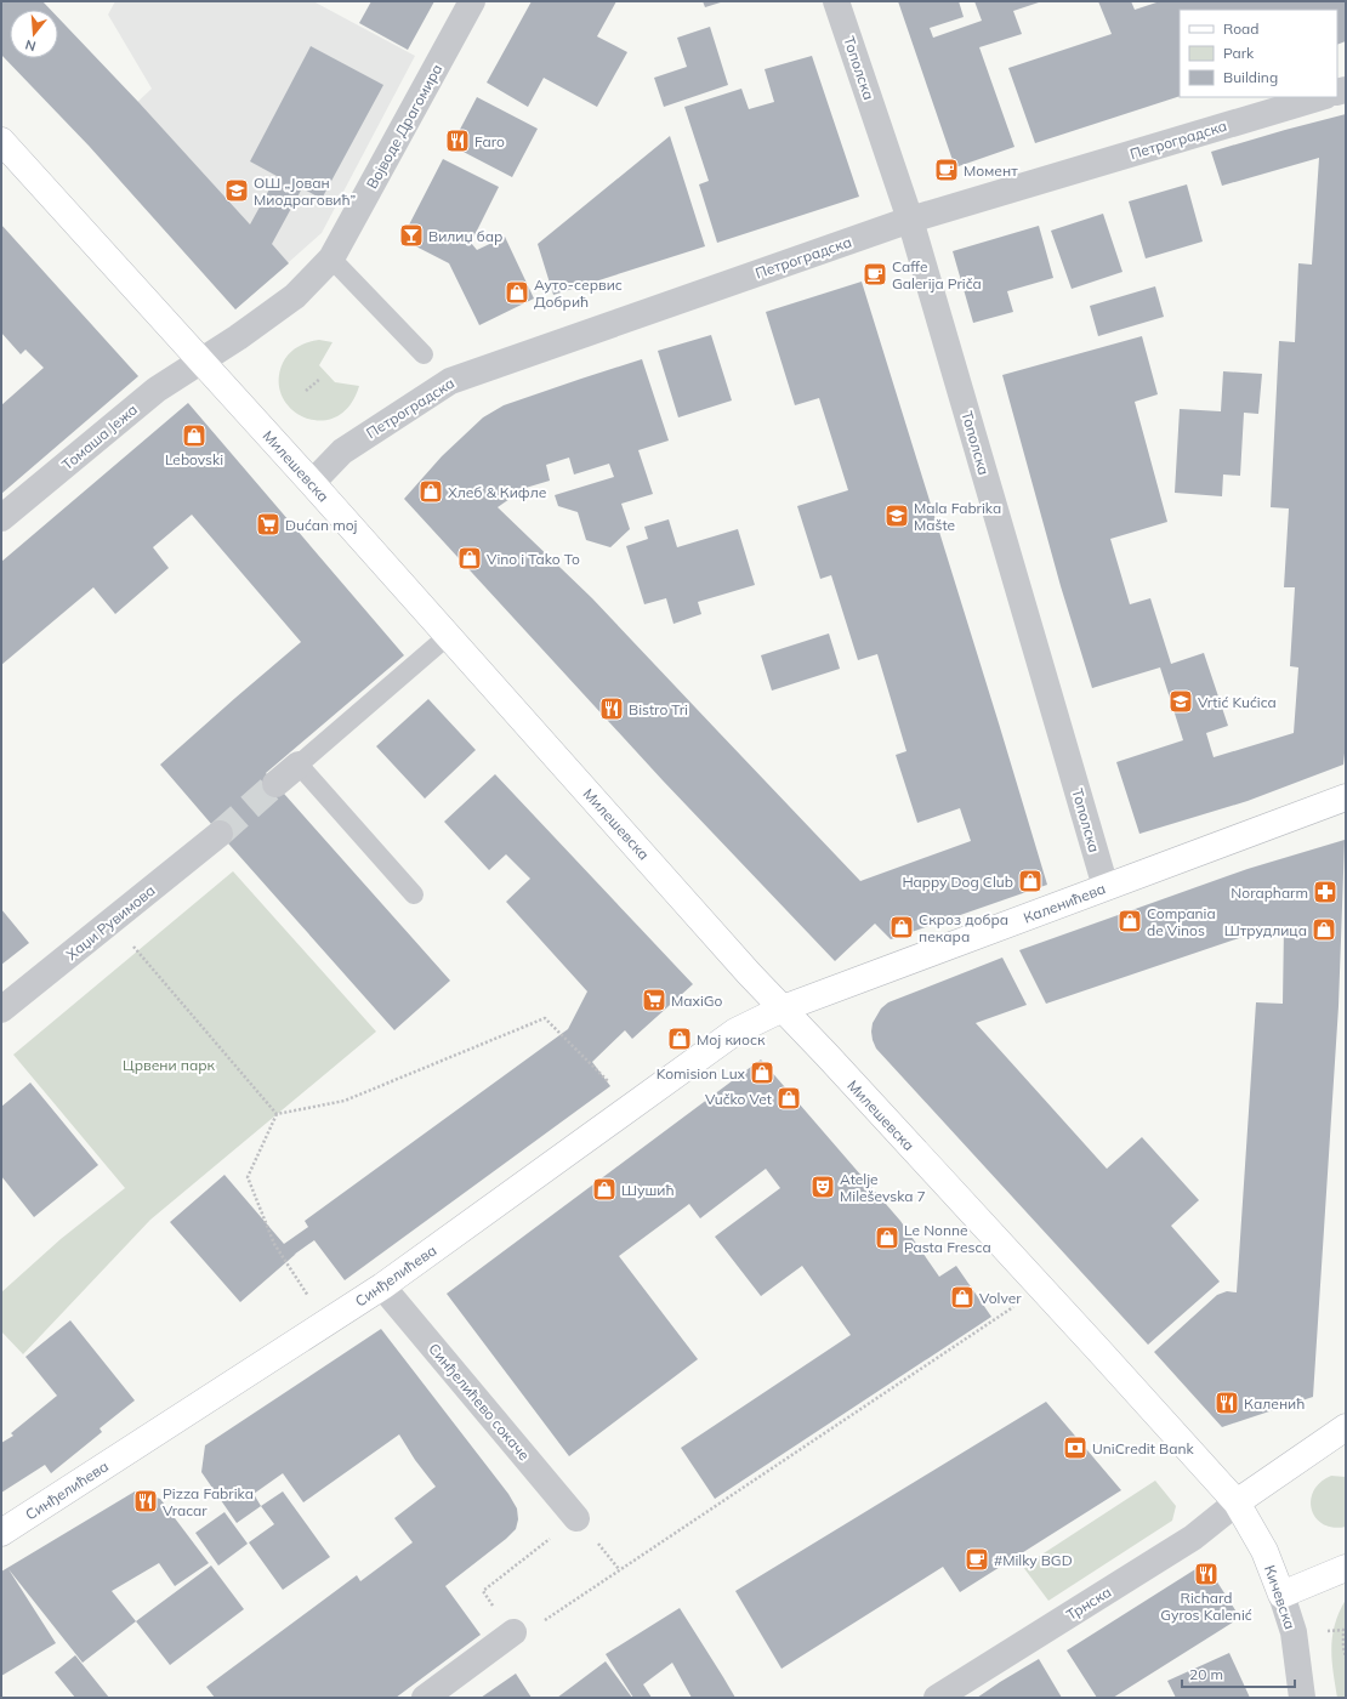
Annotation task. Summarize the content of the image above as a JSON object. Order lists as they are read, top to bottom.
{
  "streets": {
    "street": [
      "Тополска",
      "Војводе Драгомира",
      "Петроградска",
      "Томаша Јежа",
      "Милешевска",
      "Каленићева",
      "Хаџи Рувимова",
      "Синђелићева",
      "Синђелићево сокаче",
      "Кичевска",
      "Трнска"
    ]
  },
  "crossings": [
    ["Тополска", "Петроградска"],
    ["Тополска", "Каленићева"],
    ["Војводе Драгомира", "Томаша Јежа"],
    ["Војводе Драгомира", "Милешевска"],
    ["Петроградска", "Милешевска"],
    ["Томаша Јежа", "Милешевска"],
    ["Милешевска", "Каленићева"],
    ["Милешевска", "Синђелићева"],
    ["Милешевска", "Кичевска"],
    ["Милешевска", "Трнска"],
    ["Каленићева", "Синђелићева"],
    ["Синђелићева", "Синђелићево сокаче"],
    ["Кичевска", "Трнска"]
  ],
  "parks": ["Црвени парк"],
  "places": {
    "restaurant": [
      "Faro",
      "Bistro Tri",
      "Каленић",
      "Pizza Fabrika Vracar",
      "Richard Gyros Kalenić"
    ],
    "cafe": ["Момент", "Caffe Galerija Priča", "#Milky BGD"],
    "school or university": ["ОШ „Јован Миодраговић”", "Mala Fabrika Mašte", "Vrtić Kućica"],
    "bar": ["Вилиџ бар"],
    "shop": [
      "Ауто-сервис Добрић",
      "Lebovski",
      "Хлеб & Кифле",
      "Vino i Tako To",
      "Happy Dog Club",
      "Compania de Vinos",
      "Скроз добра пекара",
      "Штрудлица",
      "Мој киоск",
      "Komision Lux",
      "Vučko Vet",
      "Шушић",
      "Le Nonne Pasta Fresca",
      "Volver"
    ],
    "supermarket": ["Dućan moj", "MaxiGo"],
    "pharmacy": ["Norapharm"],
    "theatre": ["Atelje Mileševska 7"],
    "bank": ["UniCredit Bank"]
  },
  "legend": ["Road", "Park", "Building"],
  "scale_bar": "20 m",
  "north": "bottom"
}
